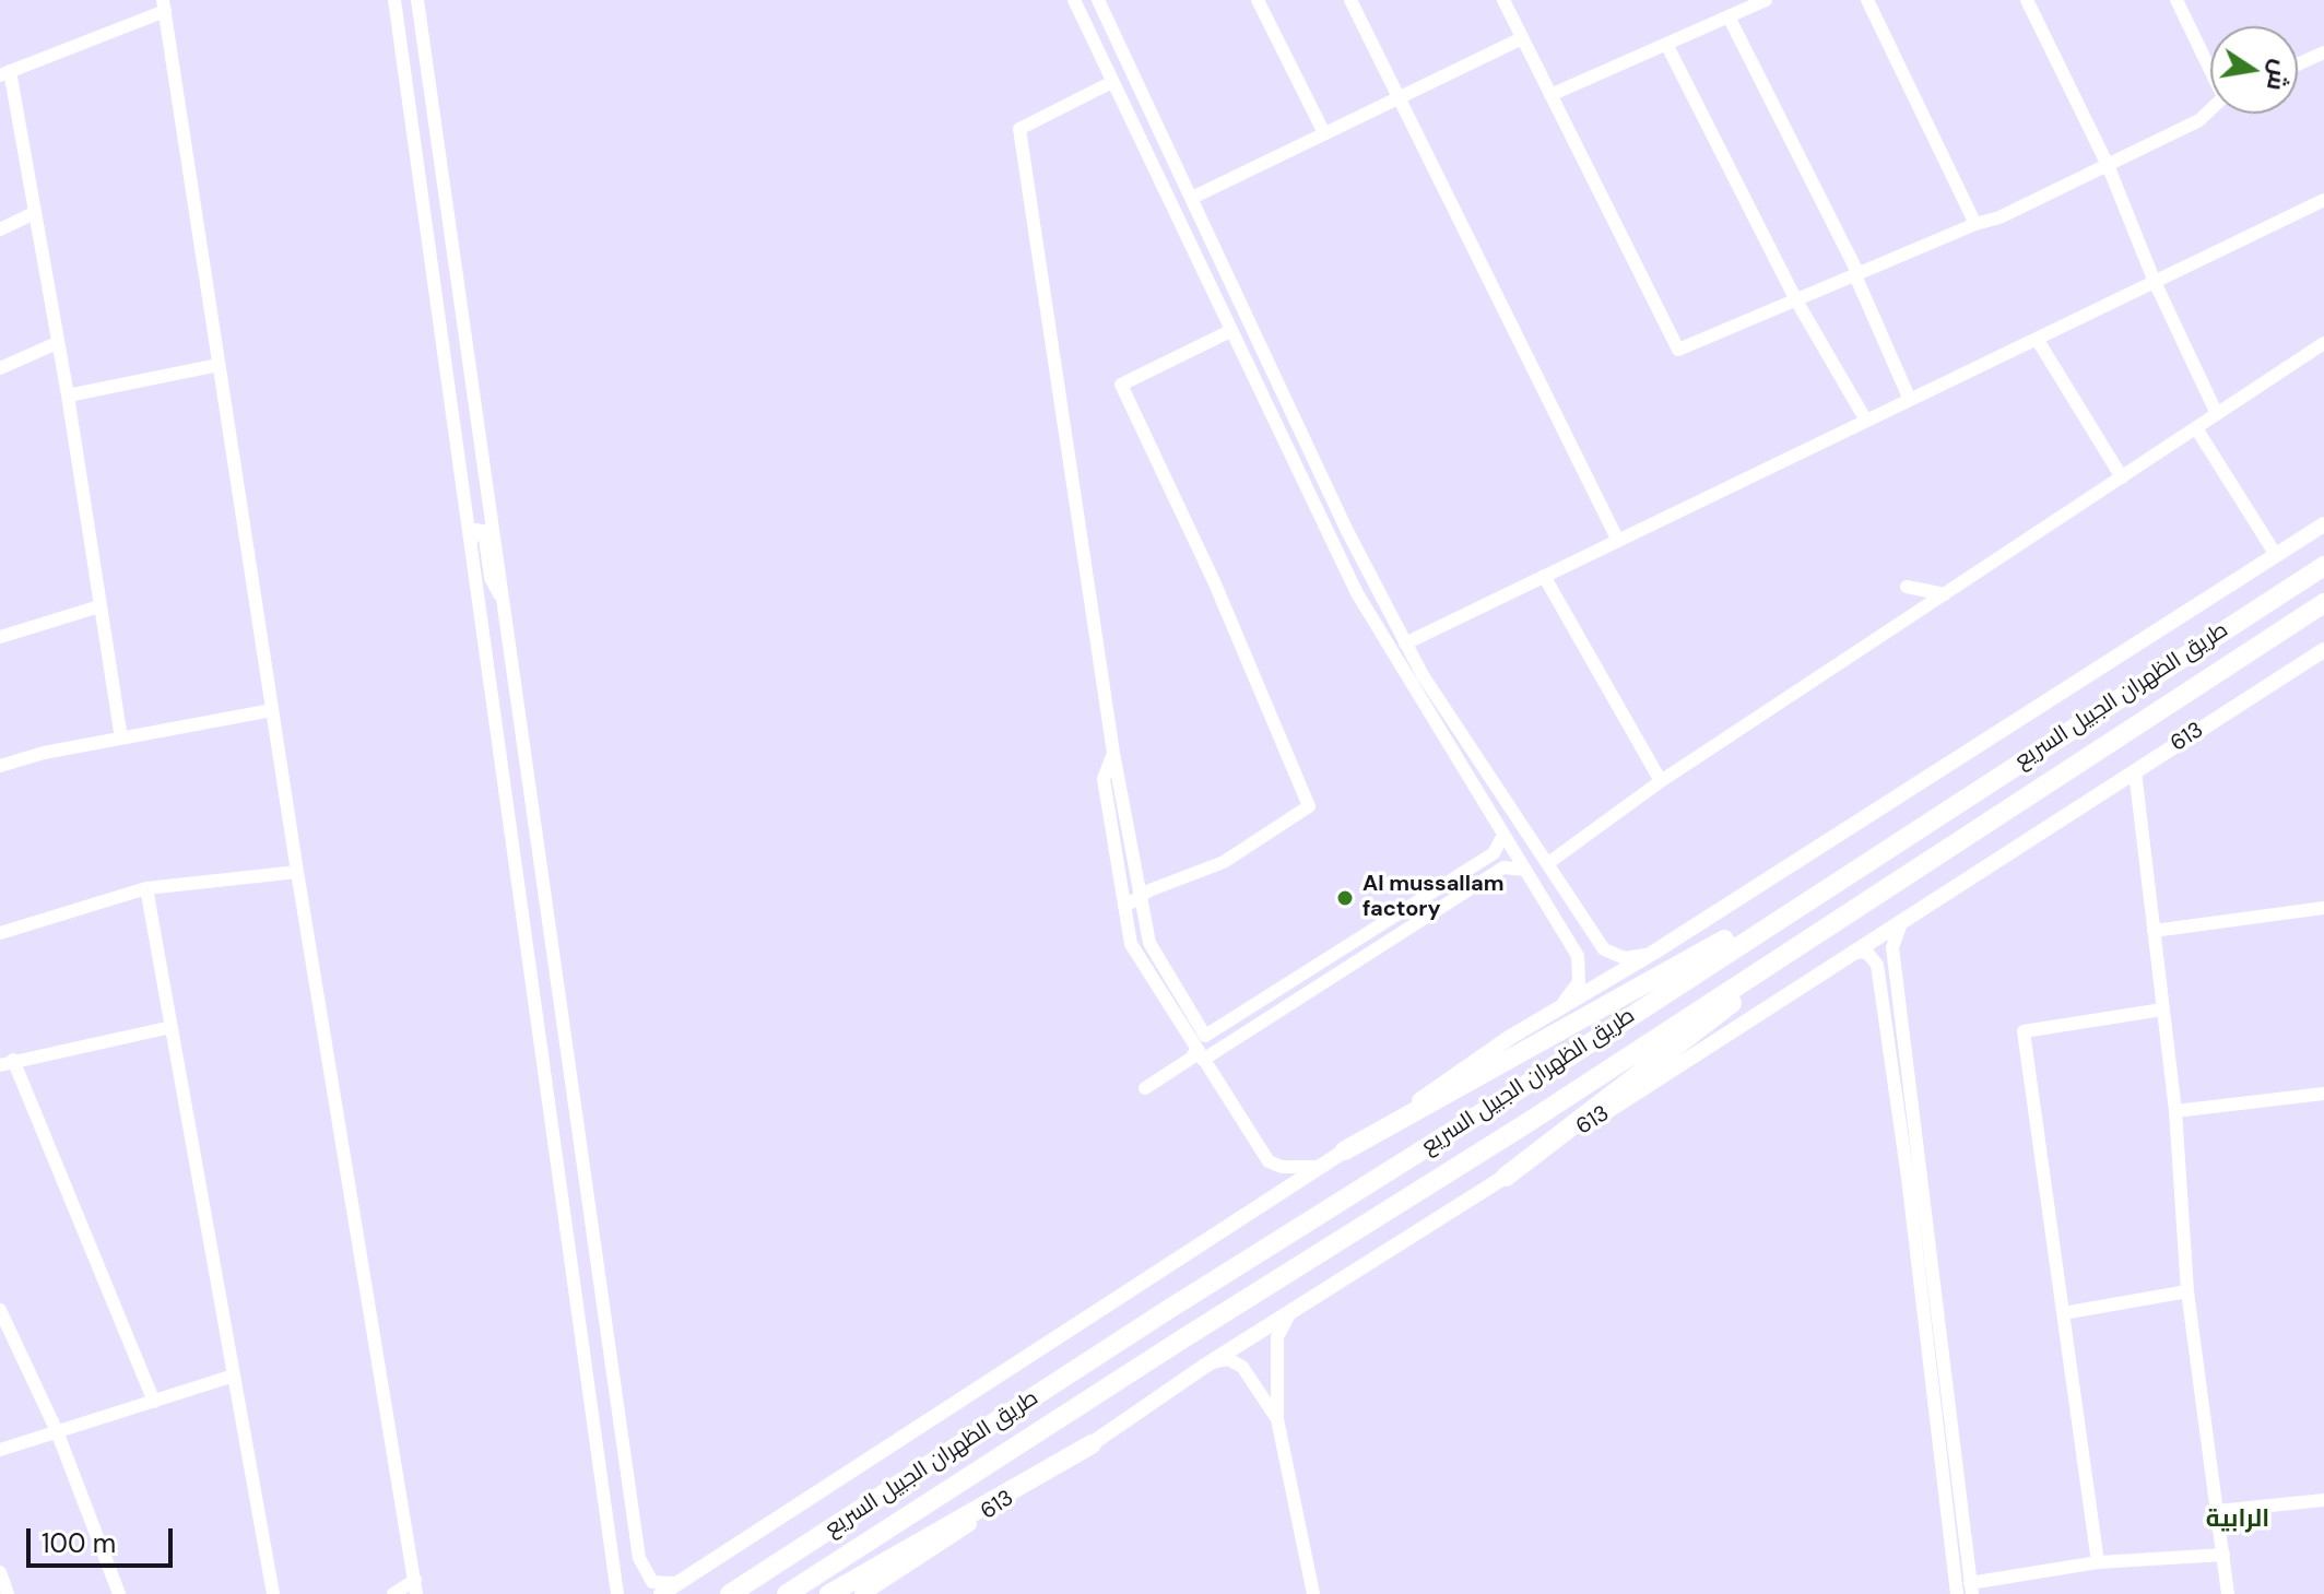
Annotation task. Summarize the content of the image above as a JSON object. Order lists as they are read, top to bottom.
{
  "streets": {
    "highway": ["طريق الظهران الجبيل السريع", "613"]
  },
  "districts": ["الرابية"],
  "places": ["Al mussallam factory"],
  "scale_bar": "100 m",
  "north": "right"
}
